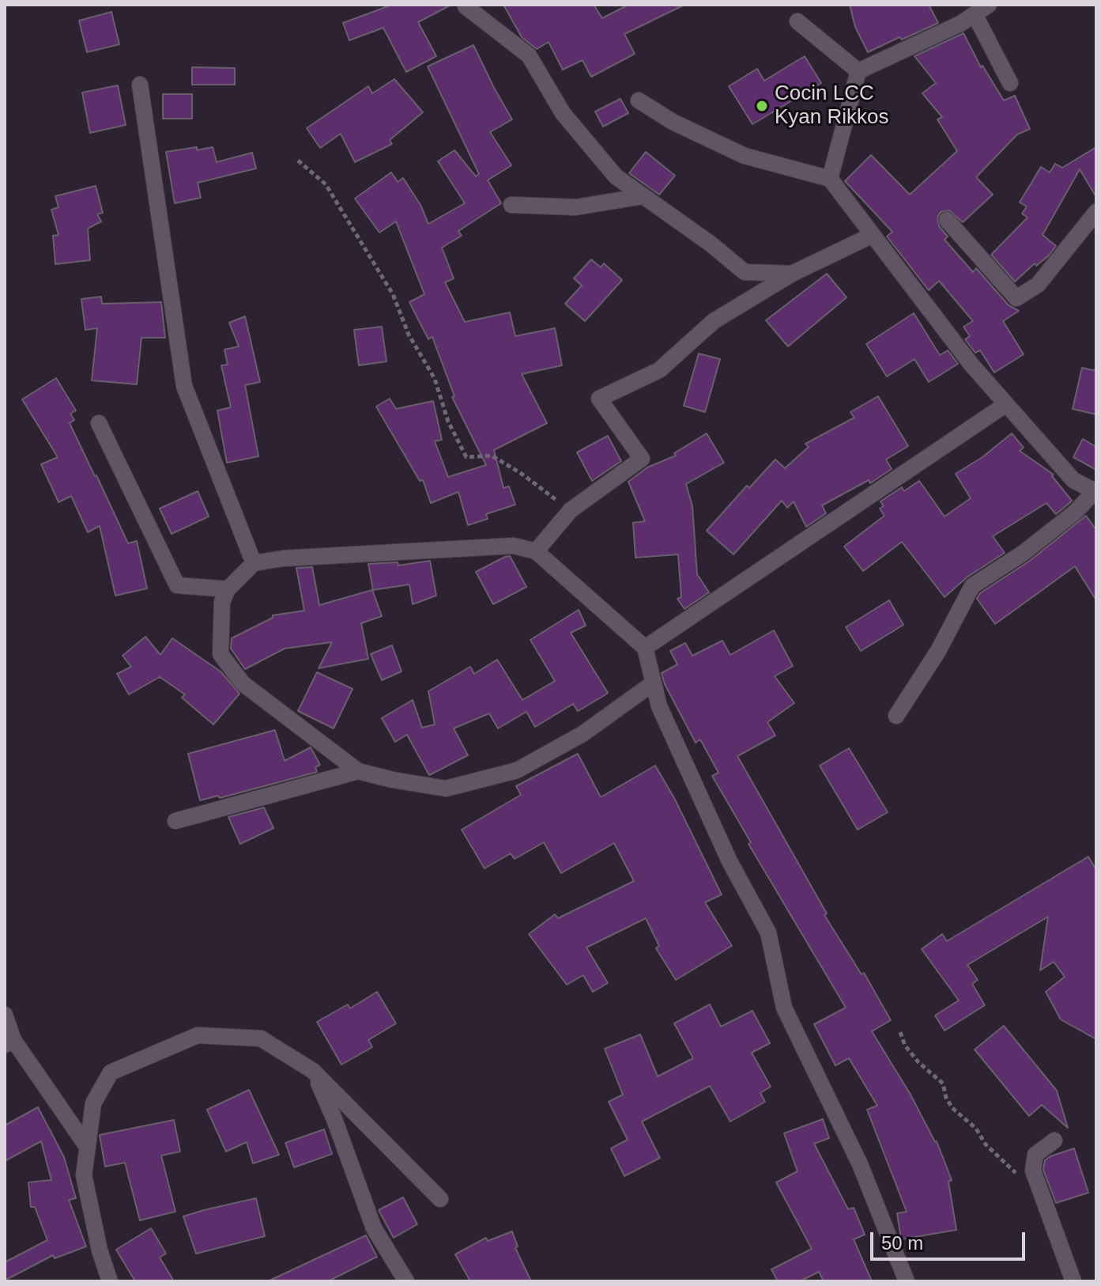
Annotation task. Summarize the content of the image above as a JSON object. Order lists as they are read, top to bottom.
{
  "places": ["Cocin LCC Kyan Rikkos"],
  "scale_bar": "50 m"
}
